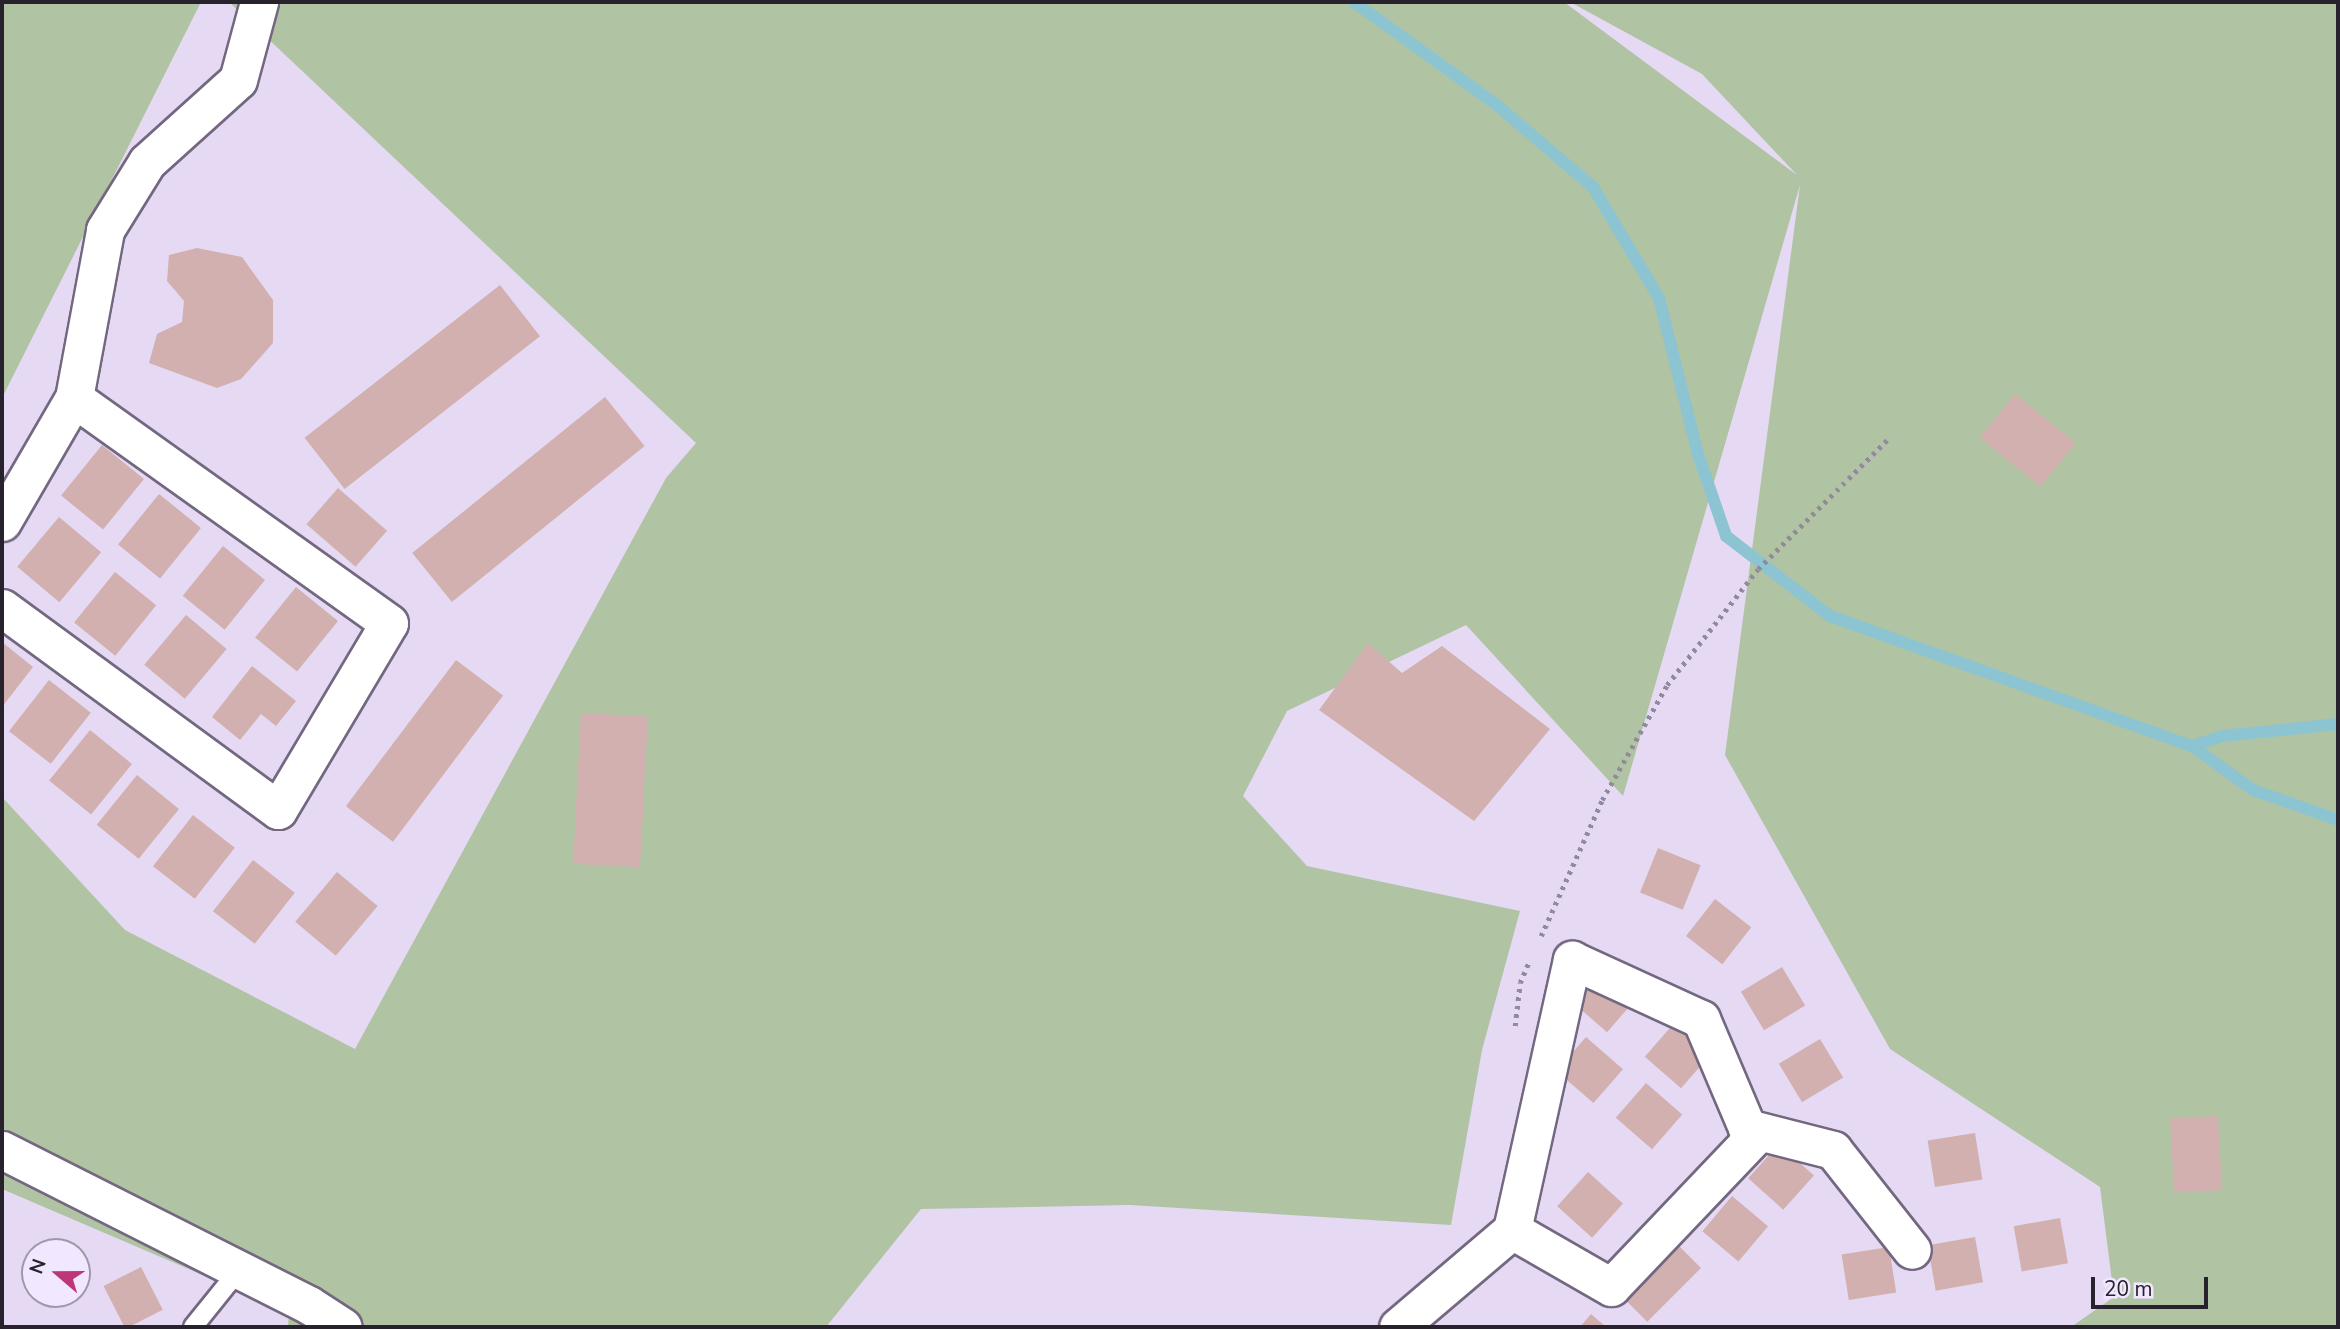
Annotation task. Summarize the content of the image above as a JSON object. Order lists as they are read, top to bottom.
{
  "scale_bar": "20 m",
  "north": "left"
}
